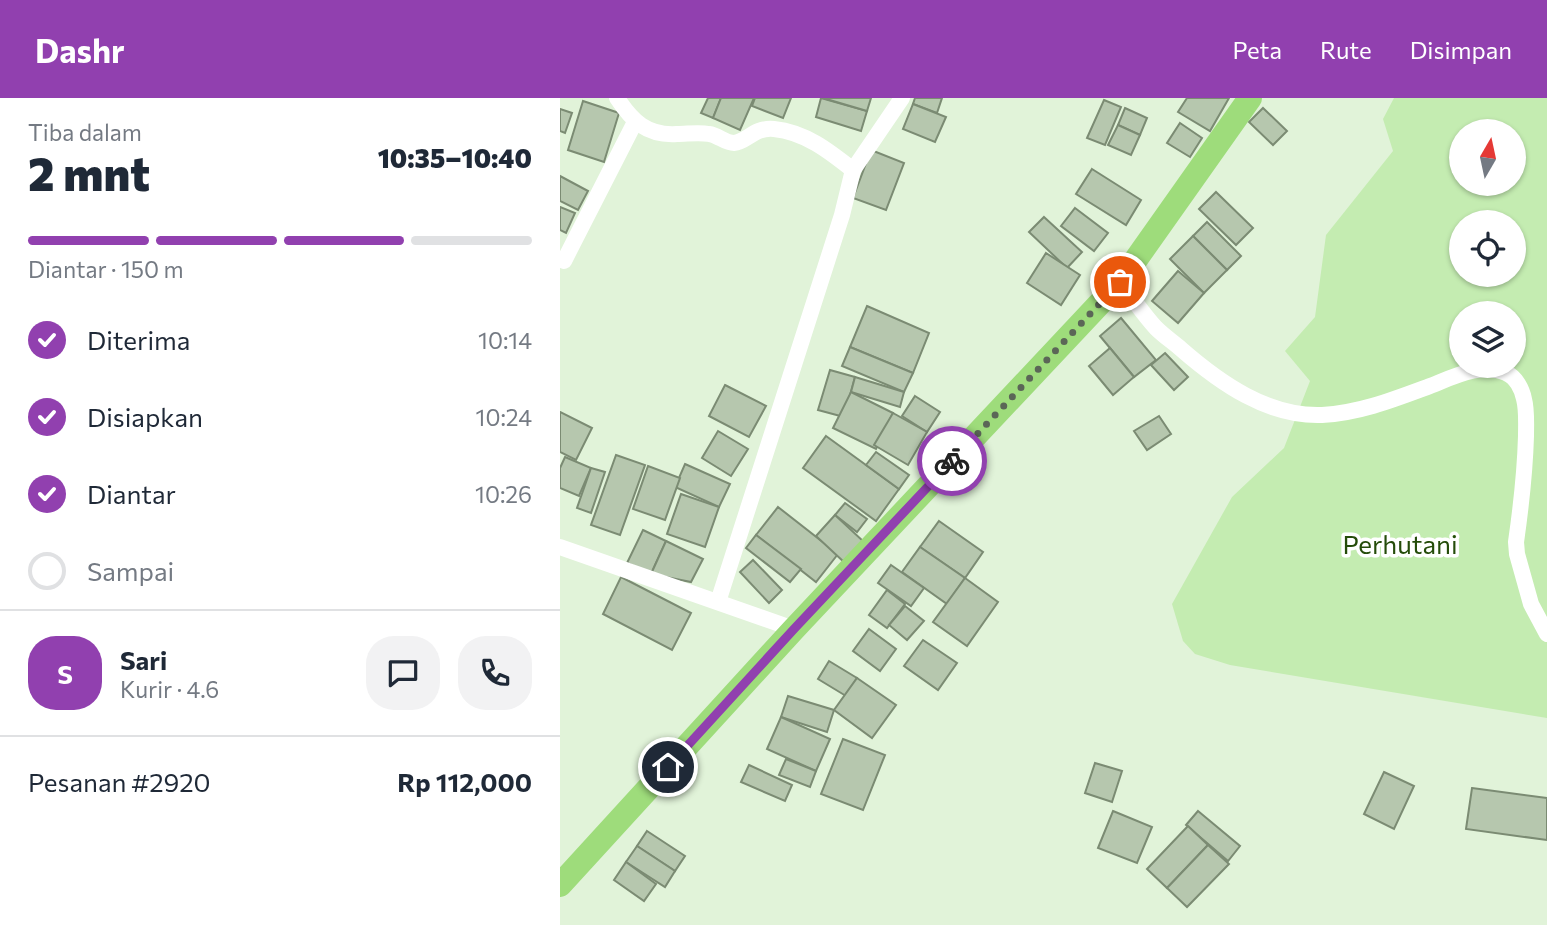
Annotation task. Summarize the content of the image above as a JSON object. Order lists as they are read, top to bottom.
{
  "parks": ["Perhutani"],
  "north": "top",
  "page": {
    "header": "Dashr",
    "nav": ["Peta", "Rute", "Disimpan"],
    "heading": ["2 mnt", "Tiba dalam", "10:35–10:40"],
    "panel": [
      "Sari",
      "Kurir · 4.6",
      "Pesanan #2920",
      "Rp 112,000"
    ],
    "bar": "Diantar · 150 m",
    "list": [
      ["Diterima", "10:14"],
      ["Disiapkan", "10:24"],
      ["Diantar", "10:26"],
      "Sampai"
    ],
    "round": "S"
  }
}
